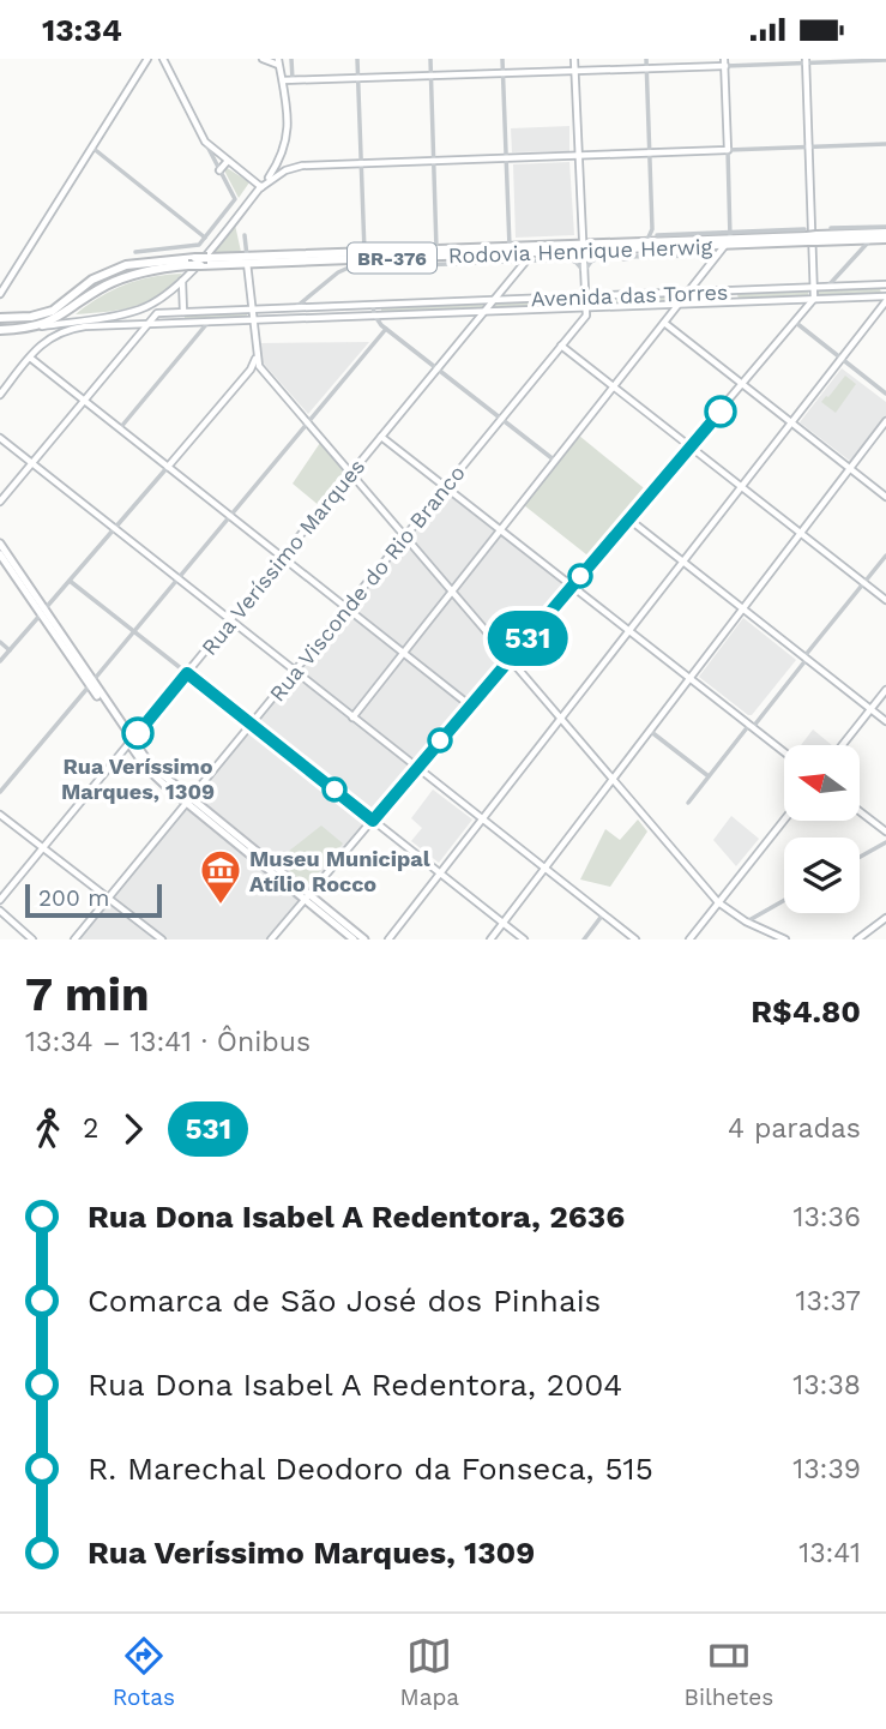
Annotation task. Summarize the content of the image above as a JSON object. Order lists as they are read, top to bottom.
{
  "streets": {
    "highway": ["Rodovia Henrique Herwig", "BR-376"],
    "main road": ["Avenida das Torres", "Rua Veríssimo Marques", "Rua Visconde do Rio Branco"]
  },
  "crossings": [
    ["Rodovia Henrique Herwig", "Rua Veríssimo Marques"],
    ["Avenida das Torres", "Rua Veríssimo Marques"],
    ["Avenida das Torres", "Rua Visconde do Rio Branco"]
  ],
  "places": {
    "other": ["Rua Veríssimo Marques, 1309"],
    "museum": ["Museu Municipal Atílio Rocco"]
  },
  "lines": ["bus line 531"],
  "scale_bar": "200 m",
  "north": "left",
  "page": {
    "status": "13:34",
    "on_map": "531",
    "scale": "200 m",
    "heading": ["7 min", "13:34 – 13:41 · Ônibus", "R$4.80"],
    "legs": ["2", "531", "4 paradas"],
    "list": [
      {
        "name": "Rua Dona Isabel A Redentora, 2636",
        "value": "13:36"
      },
      {
        "name": "Comarca de São José dos Pinhais",
        "value": "13:37"
      },
      {
        "name": "Rua Dona Isabel A Redentora, 2004",
        "value": "13:38"
      },
      {
        "name": "R. Marechal Deodoro da Fonseca, 515",
        "value": "13:39"
      },
      {
        "name": "Rua Veríssimo Marques, 1309",
        "value": "13:41"
      }
    ],
    "tabs": ["Rotas", "Mapa", "Bilhetes"]
  }
}
